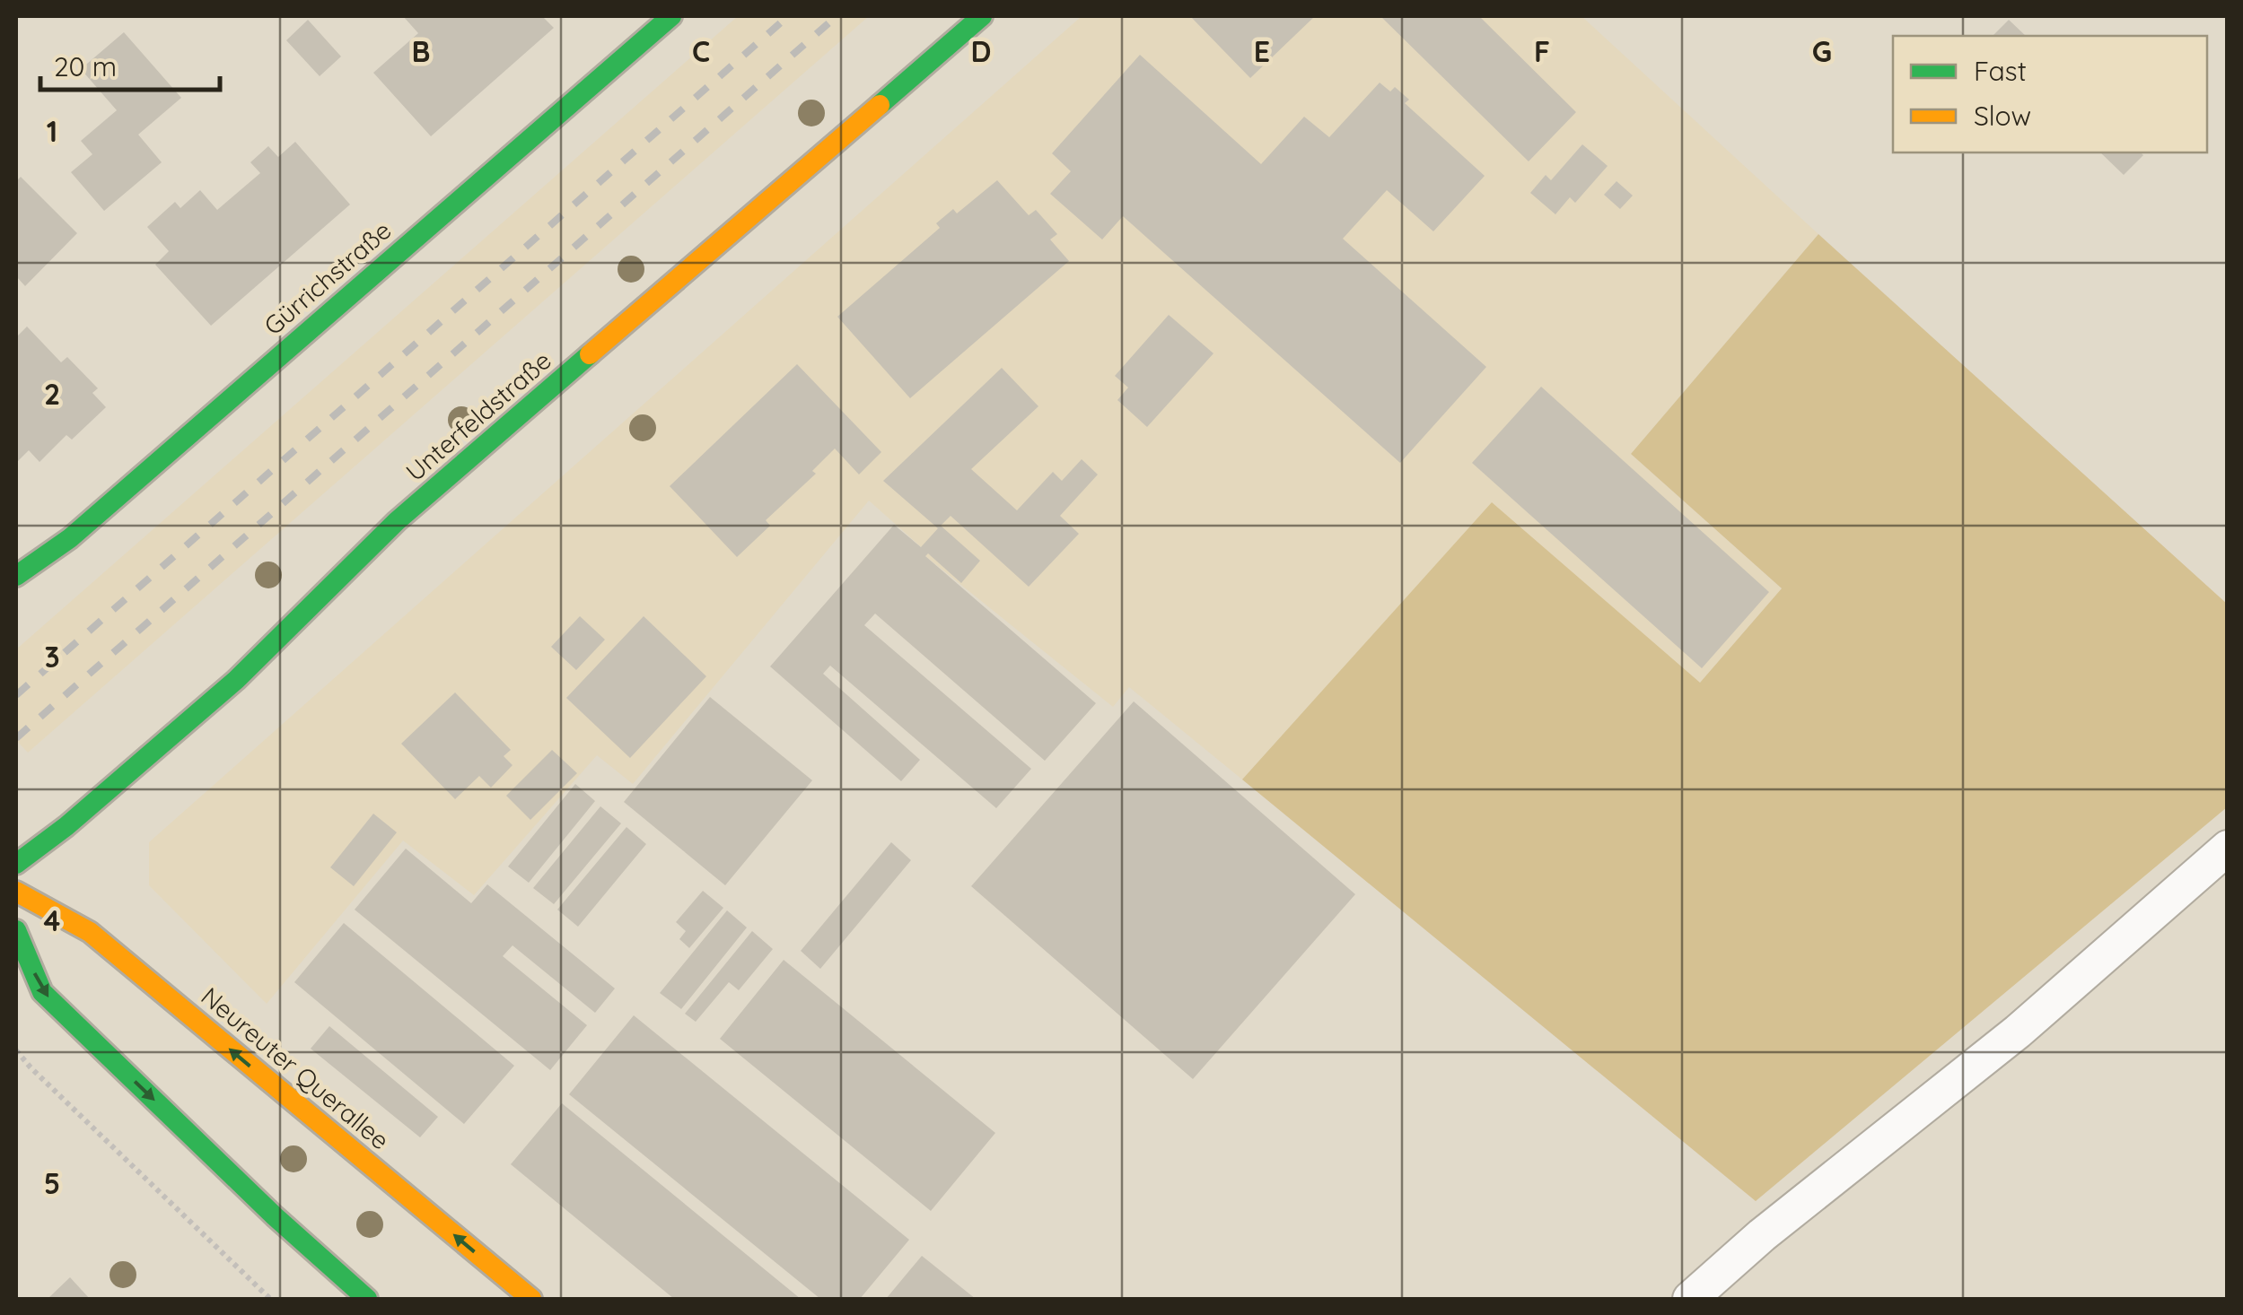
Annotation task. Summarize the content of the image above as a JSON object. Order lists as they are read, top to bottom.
{
  "streets": {
    "street": ["Gürrichstraße", "Unterfeldstraße", "Neureuter Querallee"]
  },
  "legend": ["Fast", "Slow"],
  "scale_bar": "20 m",
  "grid": {
    "columns": [
      "B",
      "C",
      "D",
      "E",
      "F",
      "G"
    ],
    "rows": [
      "1",
      "2",
      "3",
      "4",
      "5"
    ]
  }
}
